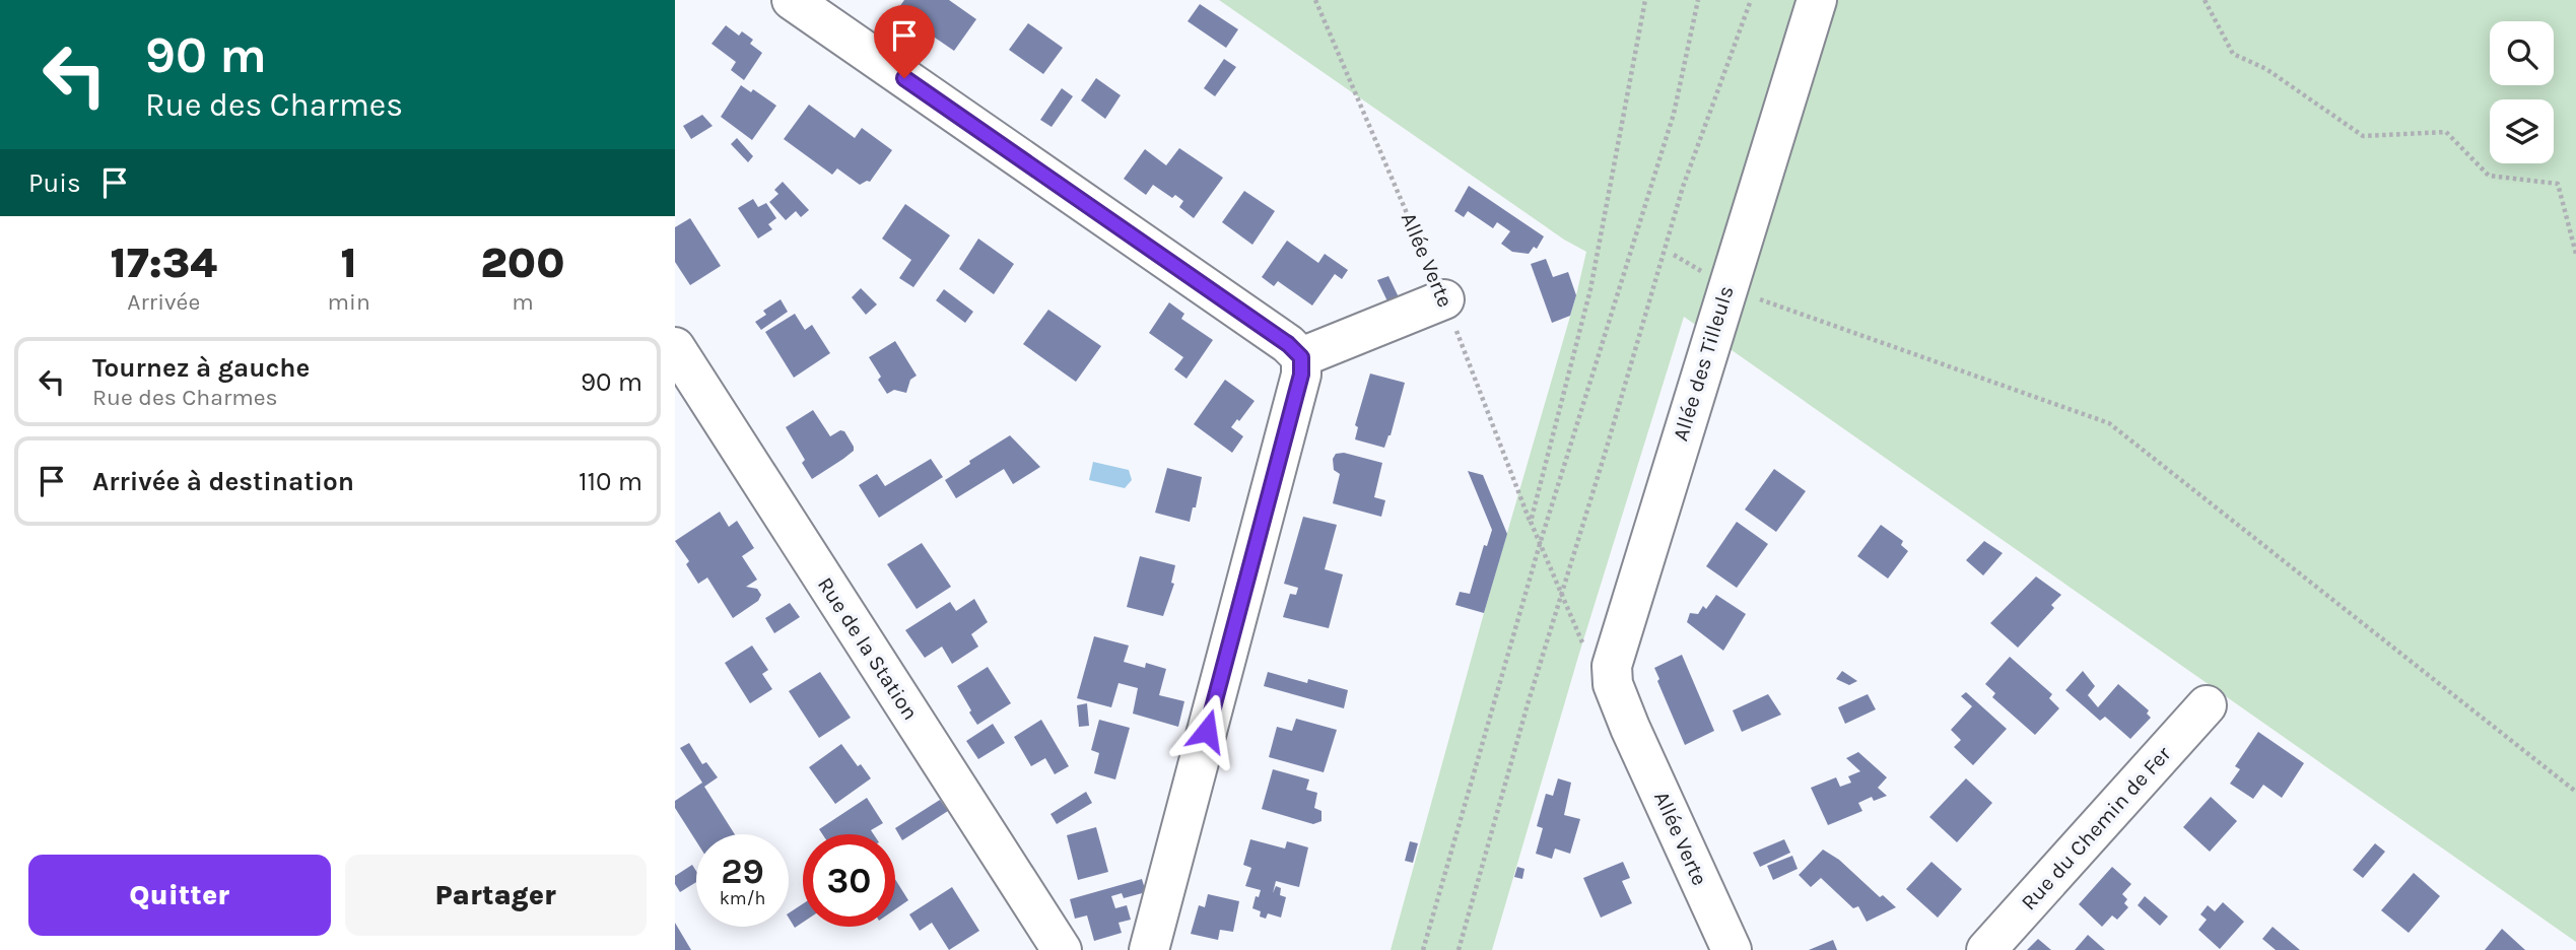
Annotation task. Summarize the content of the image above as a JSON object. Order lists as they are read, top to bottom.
{
  "streets": {
    "street": [
      "Allée Verte",
      "Allée des Tilleuls",
      "Rue de la Station",
      "Rue du Chemin de Fer"
    ]
  },
  "crossings": [
    ["Allée Verte", "Allée des Tilleuls"]
  ],
  "page": {
    "turn": ["90 m", "Rue des Charmes"],
    "then": "Puis",
    "eta": [
      "17:34",
      "Arrivée",
      "1",
      "min",
      "200",
      "m"
    ],
    "list": [
      {
        "name": "Tournez à gauche",
        "note": "Rue des Charmes",
        "value": "90 m"
      },
      {
        "name": "Arrivée à destination",
        "value": "110 m"
      }
    ],
    "speed": "29 km/h",
    "limit": "30",
    "buttons": ["Quitter", "Partager"]
  }
}
